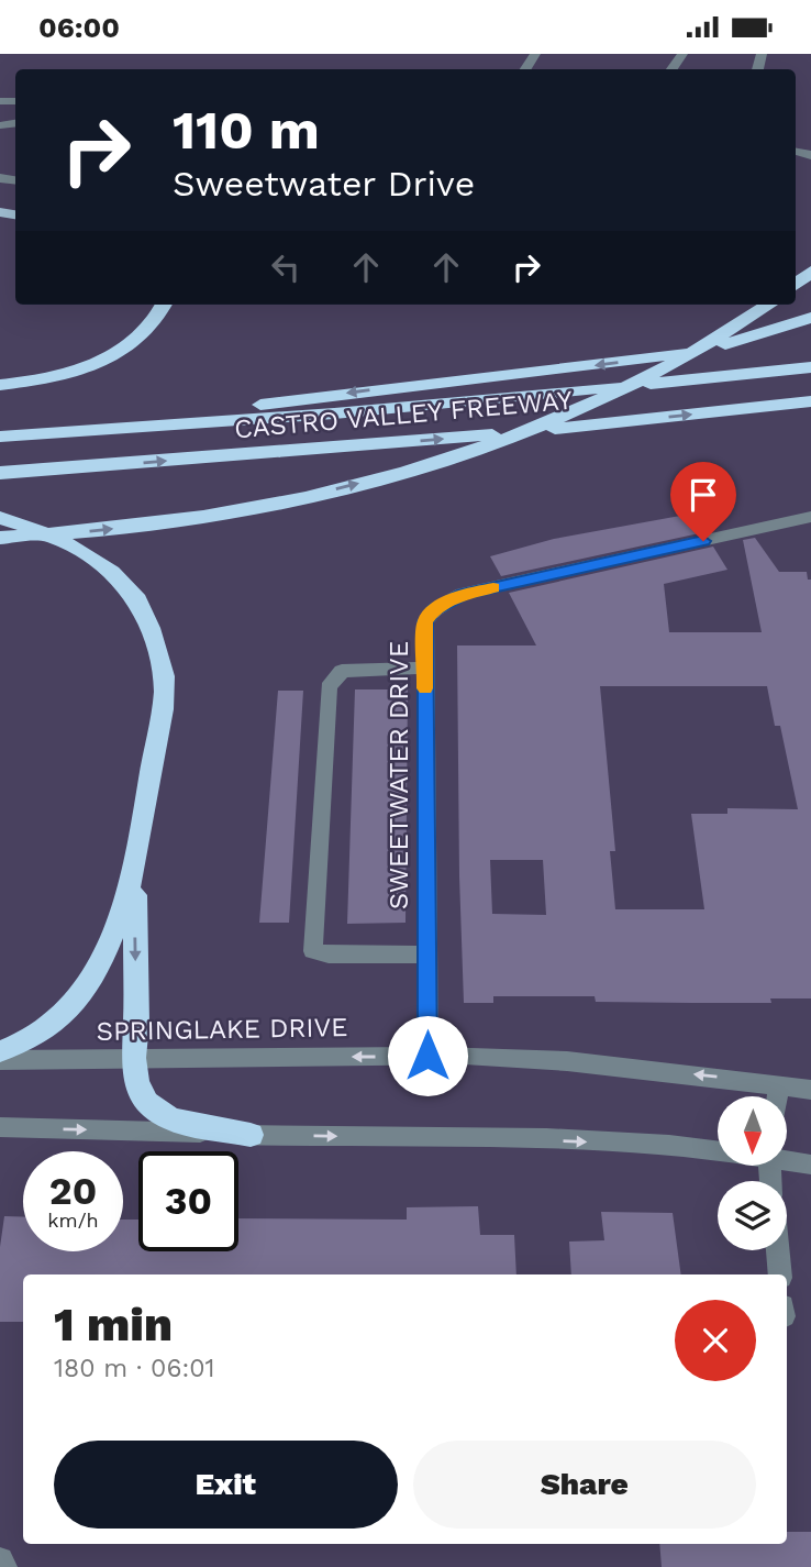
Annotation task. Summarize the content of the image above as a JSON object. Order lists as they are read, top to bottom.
{
  "streets": {
    "highway": ["CASTRO VALLEY FREEWAY"],
    "street": ["SWEETWATER DRIVE", "SPRINGLAKE DRIVE"]
  },
  "crossings": [
    ["SWEETWATER DRIVE", "SPRINGLAKE DRIVE"]
  ],
  "north": "bottom",
  "page": {
    "status": "06:00",
    "turn": ["110 m", "Sweetwater Drive"],
    "speed": "20 km/h",
    "limit": "30",
    "heading": ["1 min", "180 m · 06:01"],
    "buttons": ["Exit", "Share"]
  }
}
